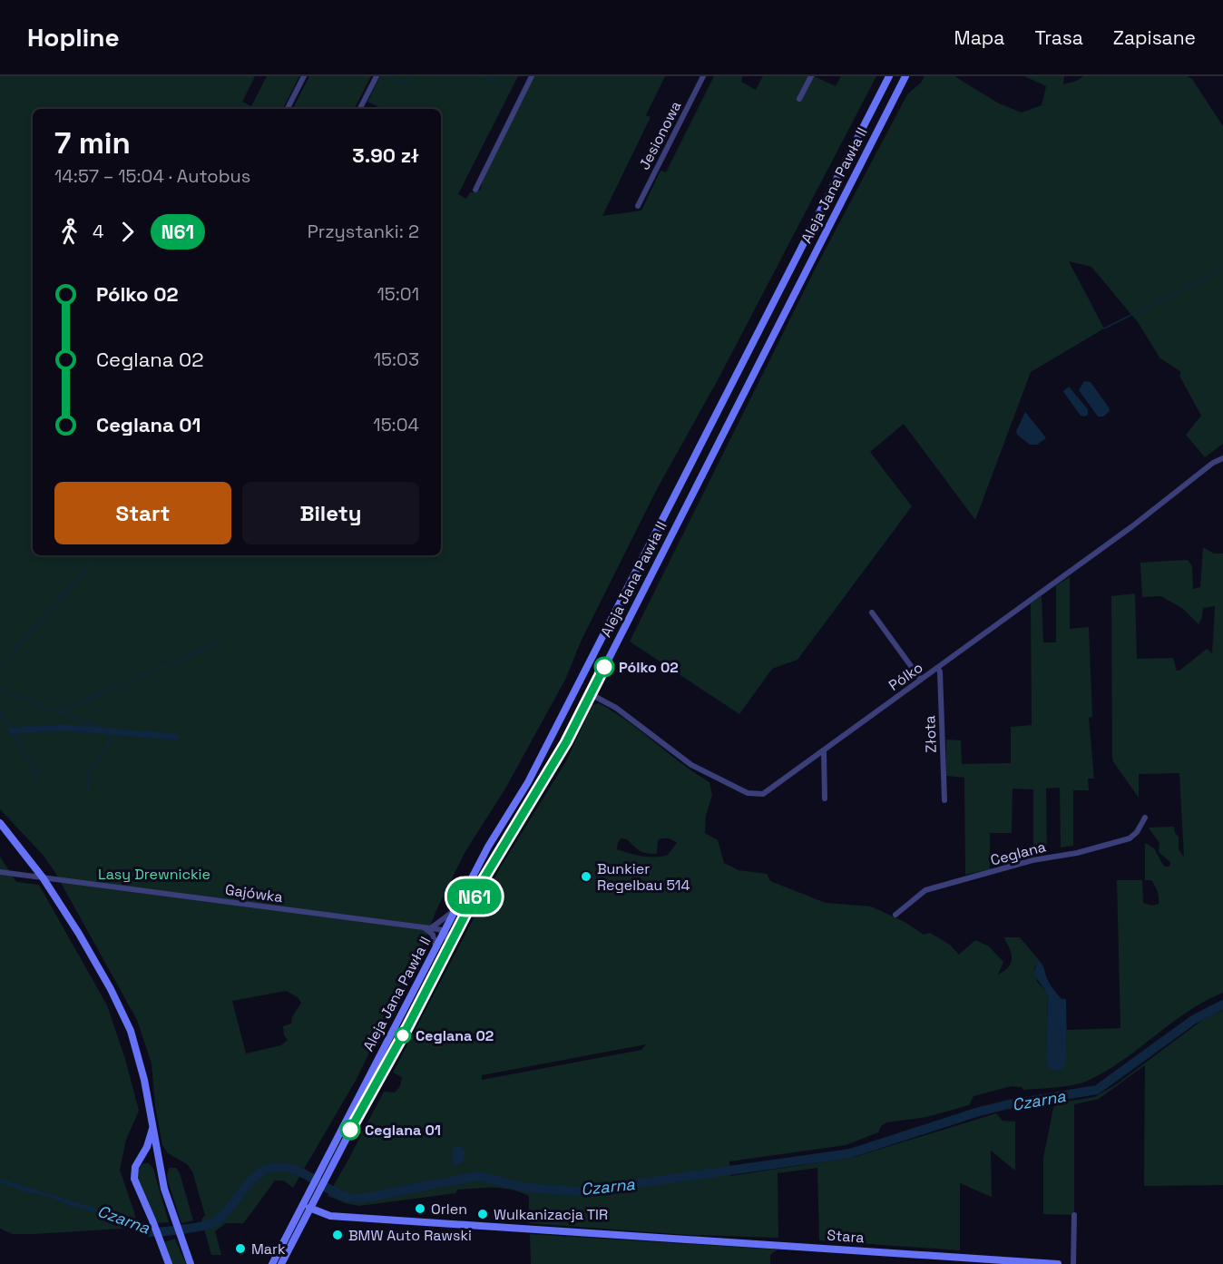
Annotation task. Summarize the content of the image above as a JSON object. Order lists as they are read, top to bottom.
{
  "streets": {
    "main road": ["Aleja Jana Pawła II", "Stara"],
    "street": [
      "Jesionowa",
      "Pólko",
      "Złota",
      "Ceglana",
      "Gajówka"
    ]
  },
  "crossings": [
    ["Aleja Jana Pawła II", "Pólko"],
    ["Aleja Jana Pawła II", "Gajówka"],
    ["Pólko", "Złota"]
  ],
  "water": ["Czarna"],
  "parks": ["Lasy Drewnickie"],
  "places": [
    "Pólko 02",
    "Bunkier Regelbau 514",
    "Ceglana 02",
    "Ceglana 01",
    "Orlen",
    "Wulkanizacja TIR",
    "BMW Auto Rawski",
    "Mark"
  ],
  "lines": ["bus line N61"],
  "page": {
    "header": "Hopline",
    "nav": ["Mapa", "Trasa", "Zapisane"],
    "on_map": "N61",
    "heading": ["7 min", "14:57 – 15:04 · Autobus", "3.90 zł"],
    "legs": ["4", "N61", "Przystanki: 2"],
    "list": [
      {
        "name": "Pólko 02",
        "value": "15:01"
      },
      {
        "name": "Ceglana 02",
        "value": "15:03"
      },
      {
        "name": "Ceglana 01",
        "value": "15:04"
      }
    ],
    "buttons": ["Start", "Bilety"]
  }
}
